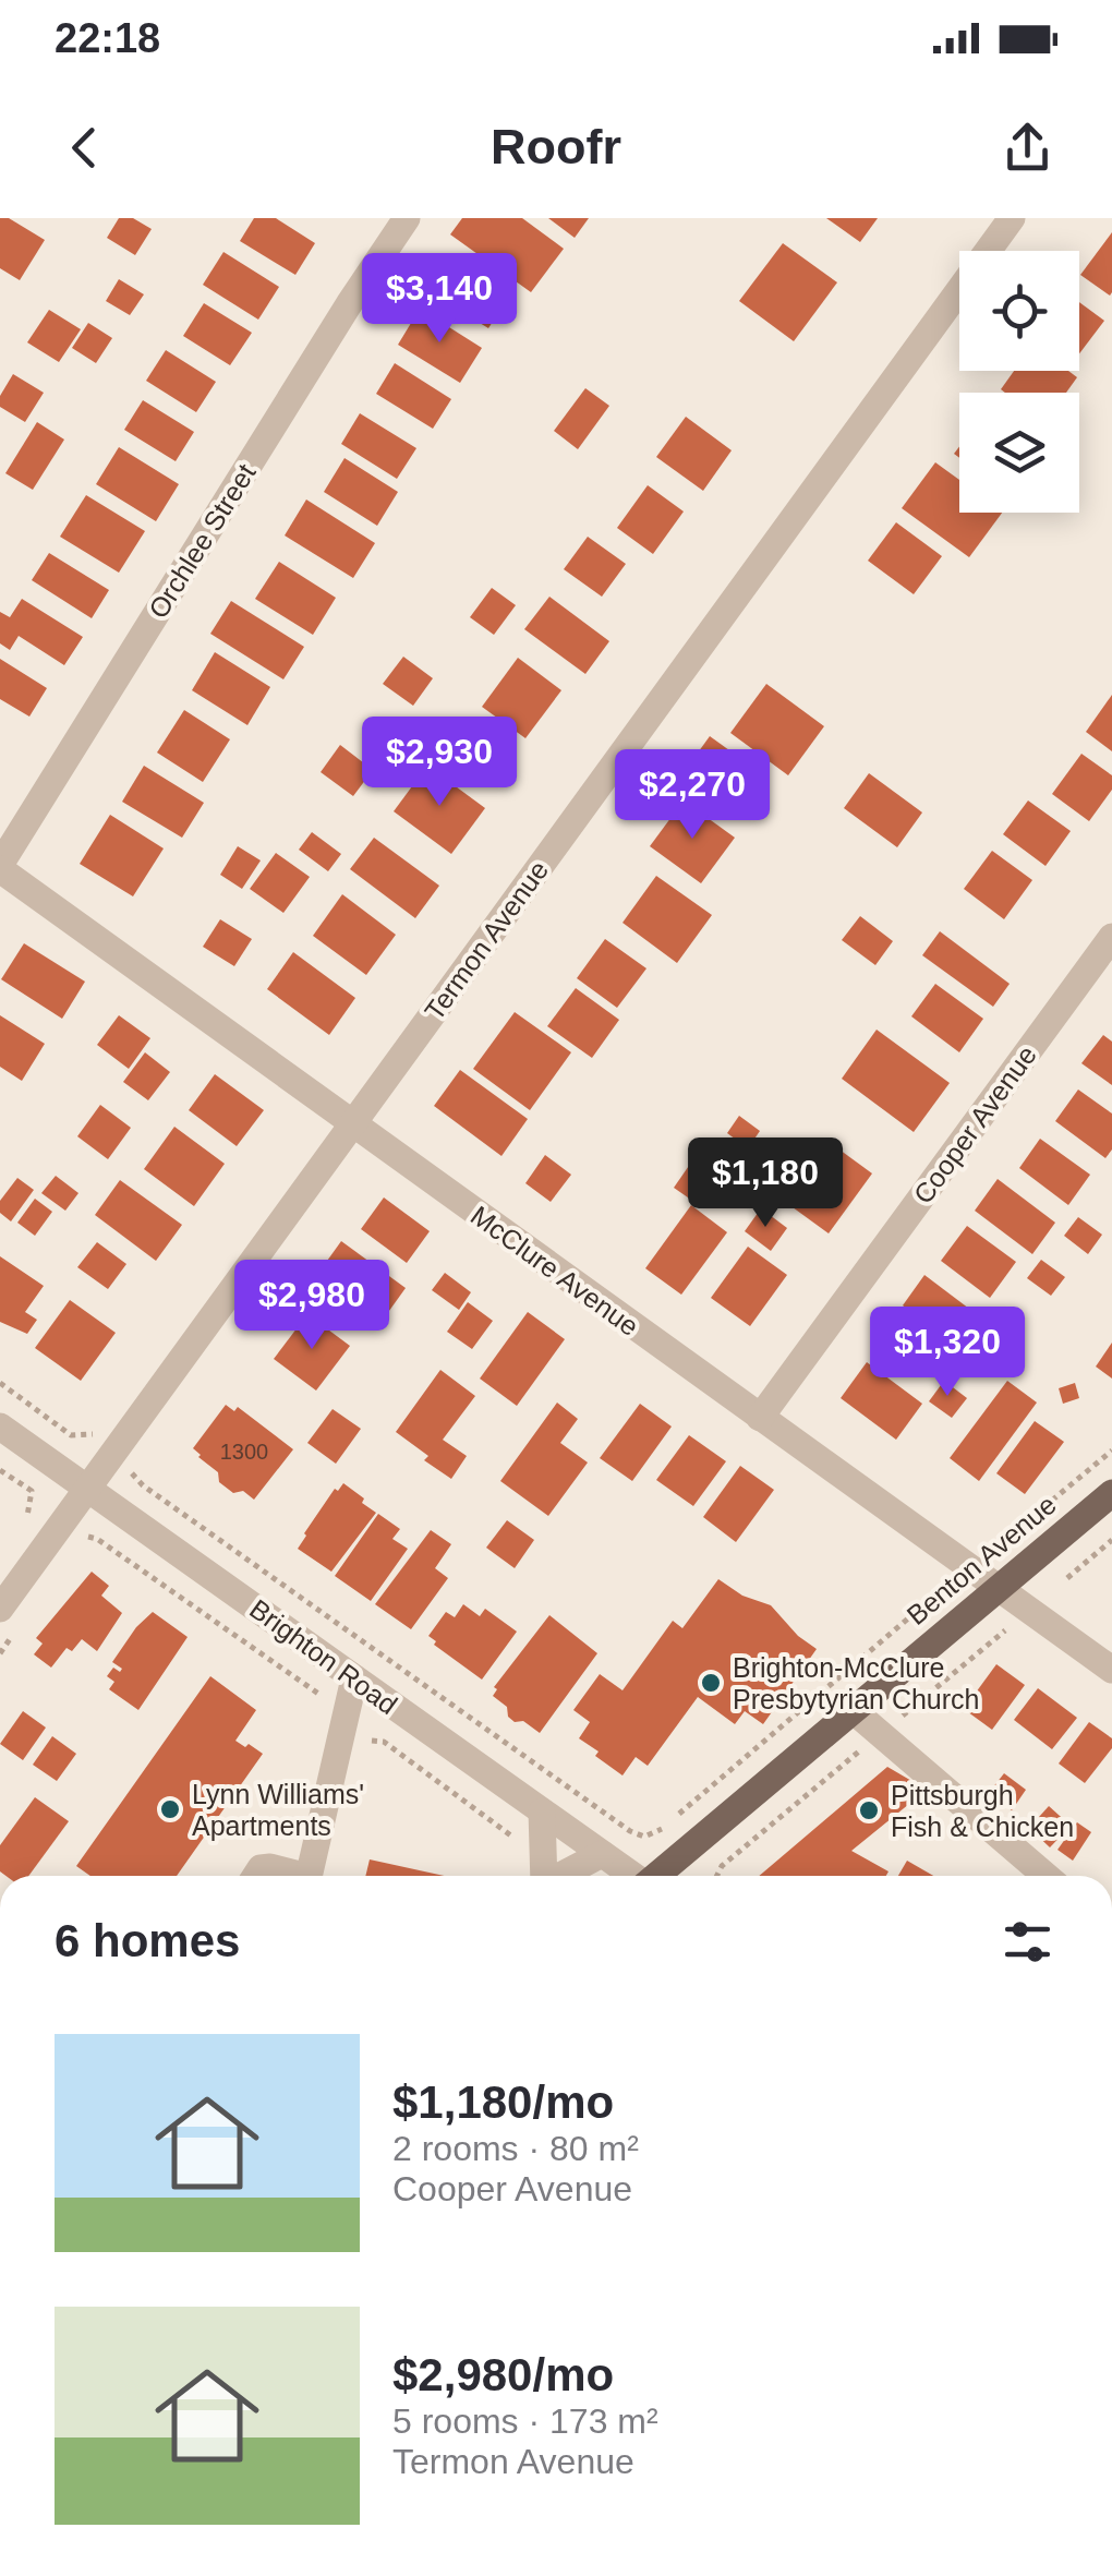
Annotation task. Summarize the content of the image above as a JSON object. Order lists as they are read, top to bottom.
{
  "streets": {
    "main road": ["Benton Avenue"],
    "street": [
      "Orchlee Street",
      "Termon Avenue",
      "Cooper Avenue",
      "McClure Avenue",
      "Brighton Road"
    ]
  },
  "crossings": [
    ["Orchlee Street", "McClure Avenue"],
    ["Termon Avenue", "McClure Avenue"],
    ["Termon Avenue", "Brighton Road"],
    ["Cooper Avenue", "McClure Avenue"],
    ["McClure Avenue", "Benton Avenue"]
  ],
  "places": ["Brighton-McClure Presbytyrian Church", "Lynn Williams' Apartments", "Pittsburgh Fish & Chicken"],
  "house_numbers": ["1300"],
  "page": {
    "status": "22:18",
    "header": "Roofr",
    "price": [
      "$3,140",
      "$2,930",
      "$2,270",
      "$1,180",
      "$2,980",
      "$1,320"
    ],
    "heading": "6 homes",
    "list": [
      {
        "name": "$1,180/mo",
        "note": "2 rooms · 80 m² · Cooper Avenue"
      },
      {
        "name": "$2,980/mo",
        "note": "5 rooms · 173 m² · Termon Avenue"
      }
    ]
  }
}
